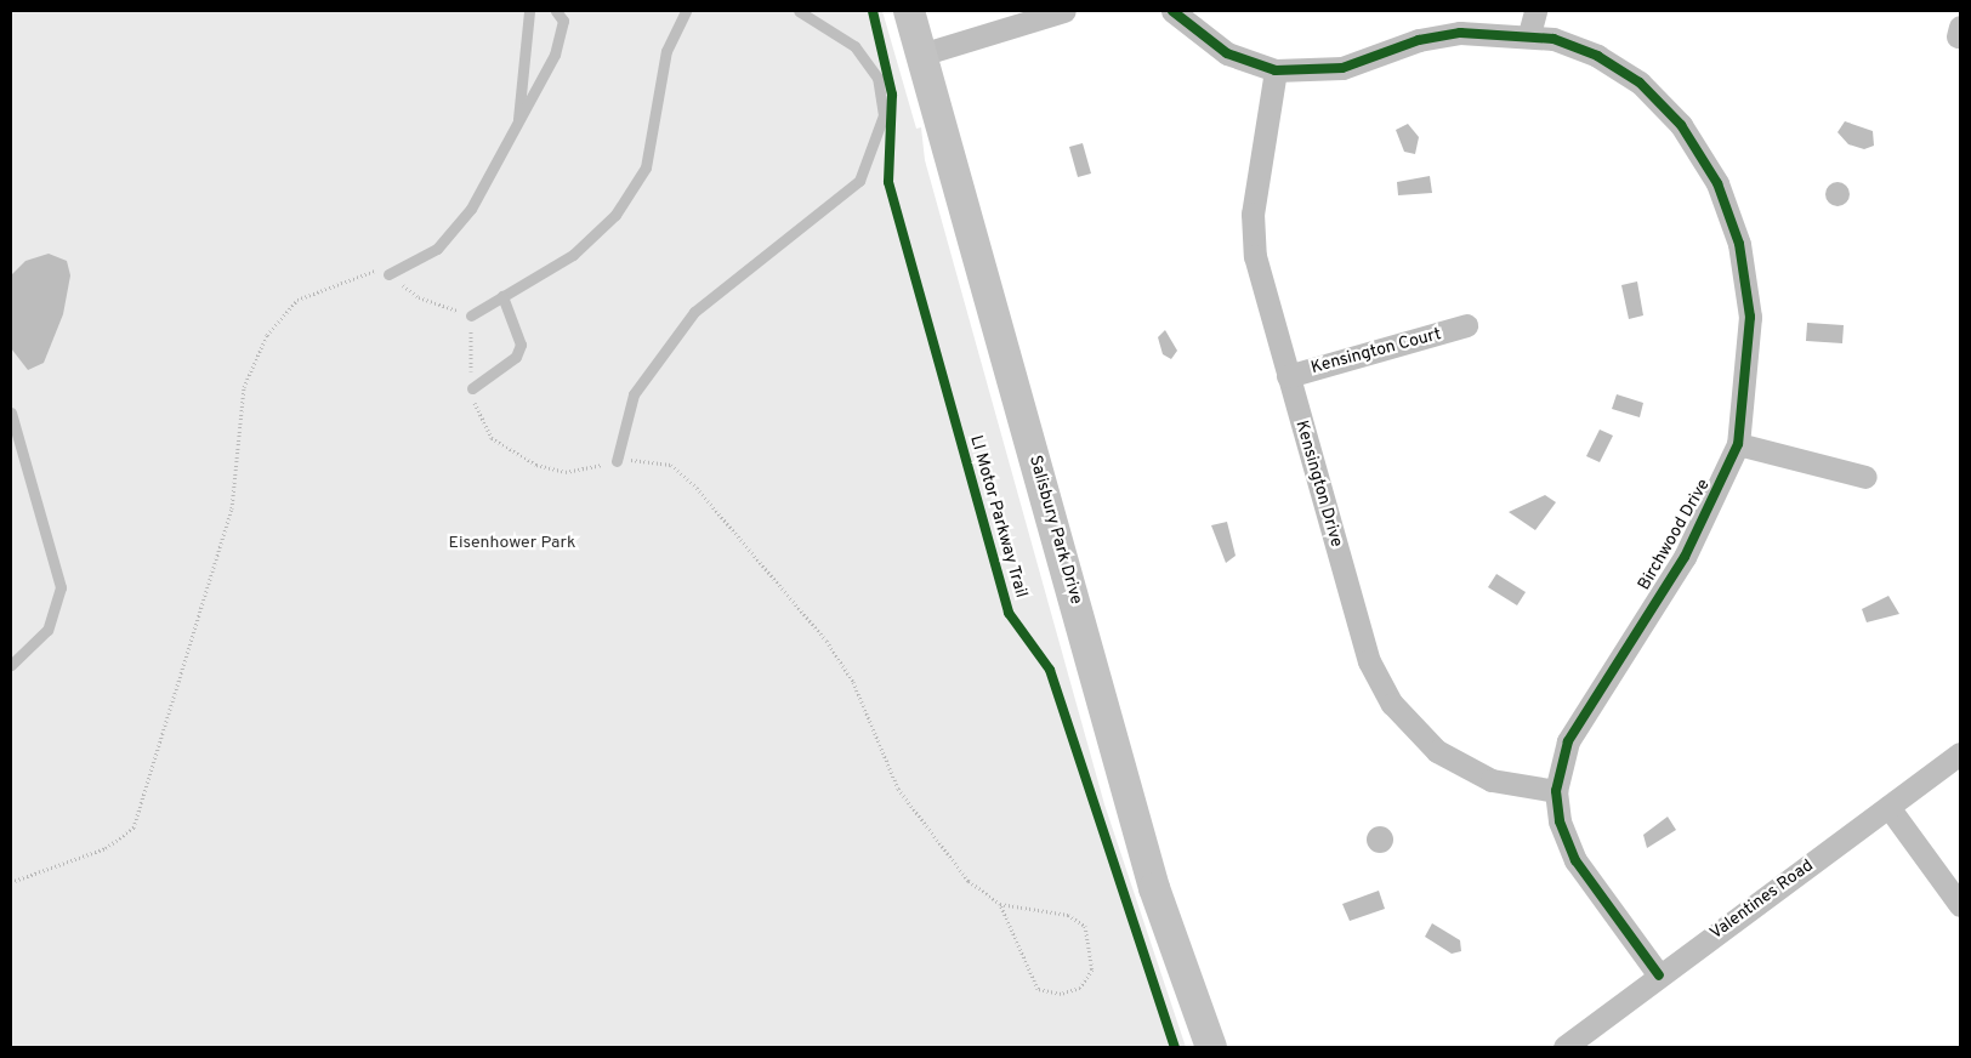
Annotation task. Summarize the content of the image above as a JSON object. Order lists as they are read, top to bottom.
{
  "streets": {
    "main road": ["Salisbury Park Drive"],
    "street": [
      "Kensington Court",
      "Kensington Drive",
      "Birchwood Drive",
      "Valentines Road"
    ],
    "cycle path": ["LI Motor Parkway Trail"]
  },
  "crossings": [
    ["Kensington Court", "Kensington Drive"],
    ["Kensington Drive", "Birchwood Drive"],
    ["Birchwood Drive", "Valentines Road"]
  ],
  "parks": ["Eisenhower Park"]
}
